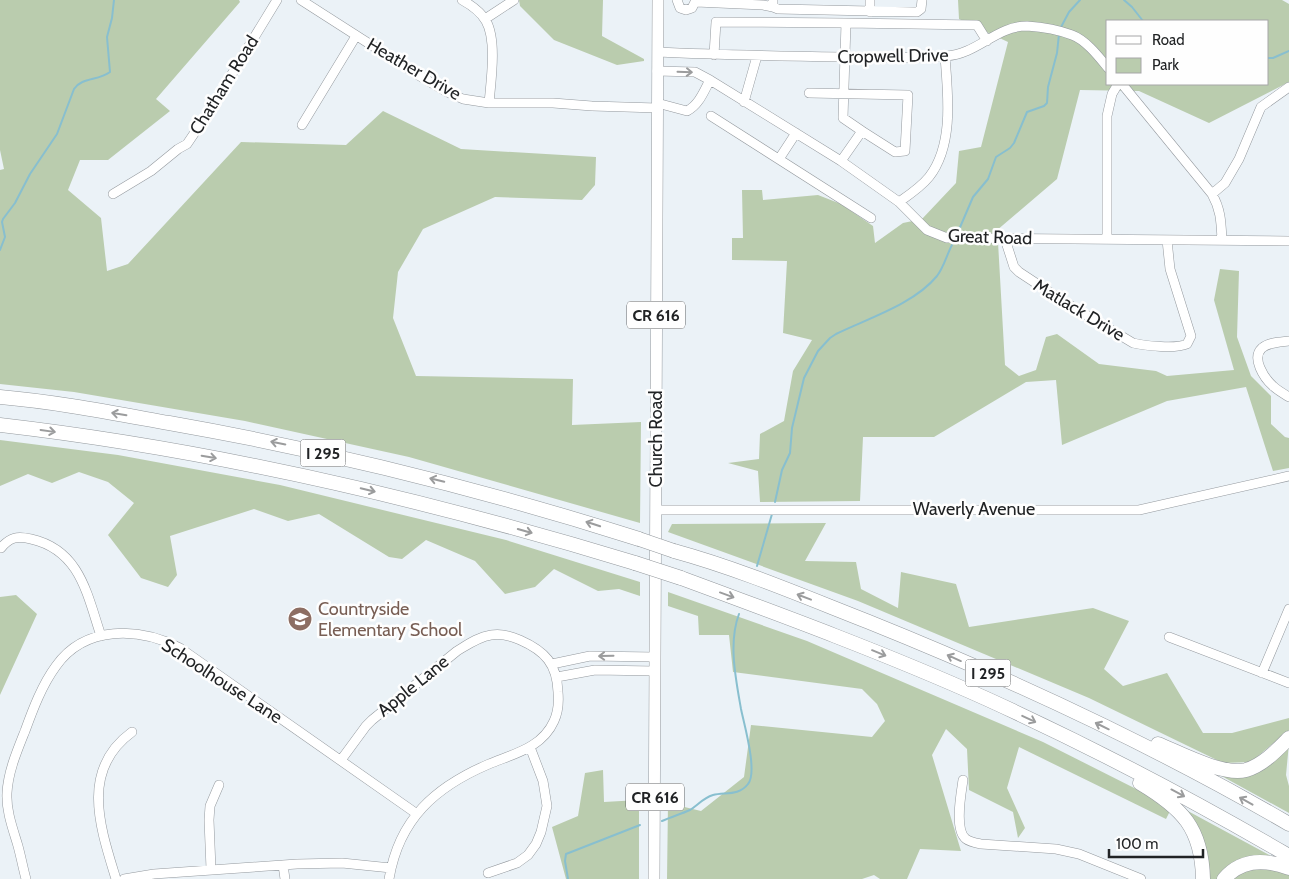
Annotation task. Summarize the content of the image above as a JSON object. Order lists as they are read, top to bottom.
{
  "streets": {
    "highway": ["I 295"],
    "main road": ["CR 616", "Church Road"],
    "street": [
      "Cropwell Drive",
      "Heather Drive",
      "Chatham Road",
      "Great Road",
      "Matlack Drive",
      "Waverly Avenue",
      "Schoolhouse Lane",
      "Apple Lane"
    ]
  },
  "crossings": [
    ["Cropwell Drive", "Church Road"],
    ["Heather Drive", "Church Road"],
    ["Great Road", "Matlack Drive"],
    ["Great Road", "Church Road"],
    ["Church Road", "Waverly Avenue"],
    ["Schoolhouse Lane", "Apple Lane"]
  ],
  "places": {
    "school or university": ["Countryside Elementary School"]
  },
  "legend": ["Road", "Park"],
  "scale_bar": "100 m"
}
